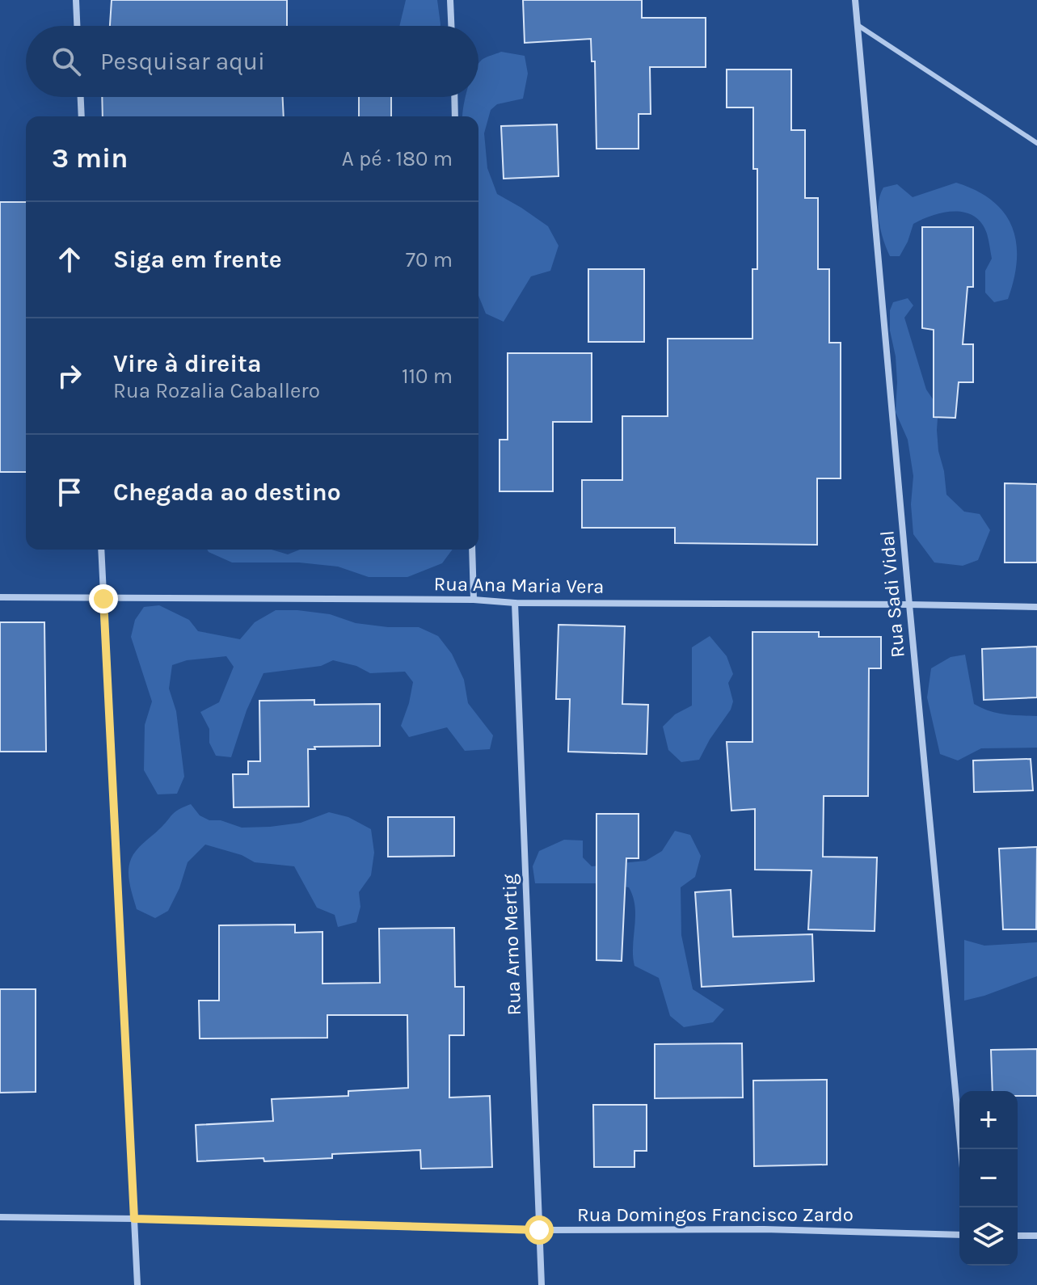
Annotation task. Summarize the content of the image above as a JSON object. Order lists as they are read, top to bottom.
{
  "streets": {
    "street": [
      "Rua Ana Maria Vera",
      "Rua Sadi Vidal",
      "Rua Arno Mertig",
      "Rua Domingos Francisco Zardo"
    ]
  },
  "crossings": [
    ["Rua Ana Maria Vera", "Rua Sadi Vidal"],
    ["Rua Ana Maria Vera", "Rua Arno Mertig"],
    ["Rua Arno Mertig", "Rua Domingos Francisco Zardo"]
  ],
  "page": {
    "search": "Pesquisar aqui",
    "heading": ["3 min", "A pé · 180 m"],
    "list": [
      ["Siga em frente", "70 m"],
      ["Vire à direita", "Rua Rozalia Caballero", "110 m"],
      "Chegada ao destino"
    ],
    "map_buttons": ["+", "−"]
  }
}
